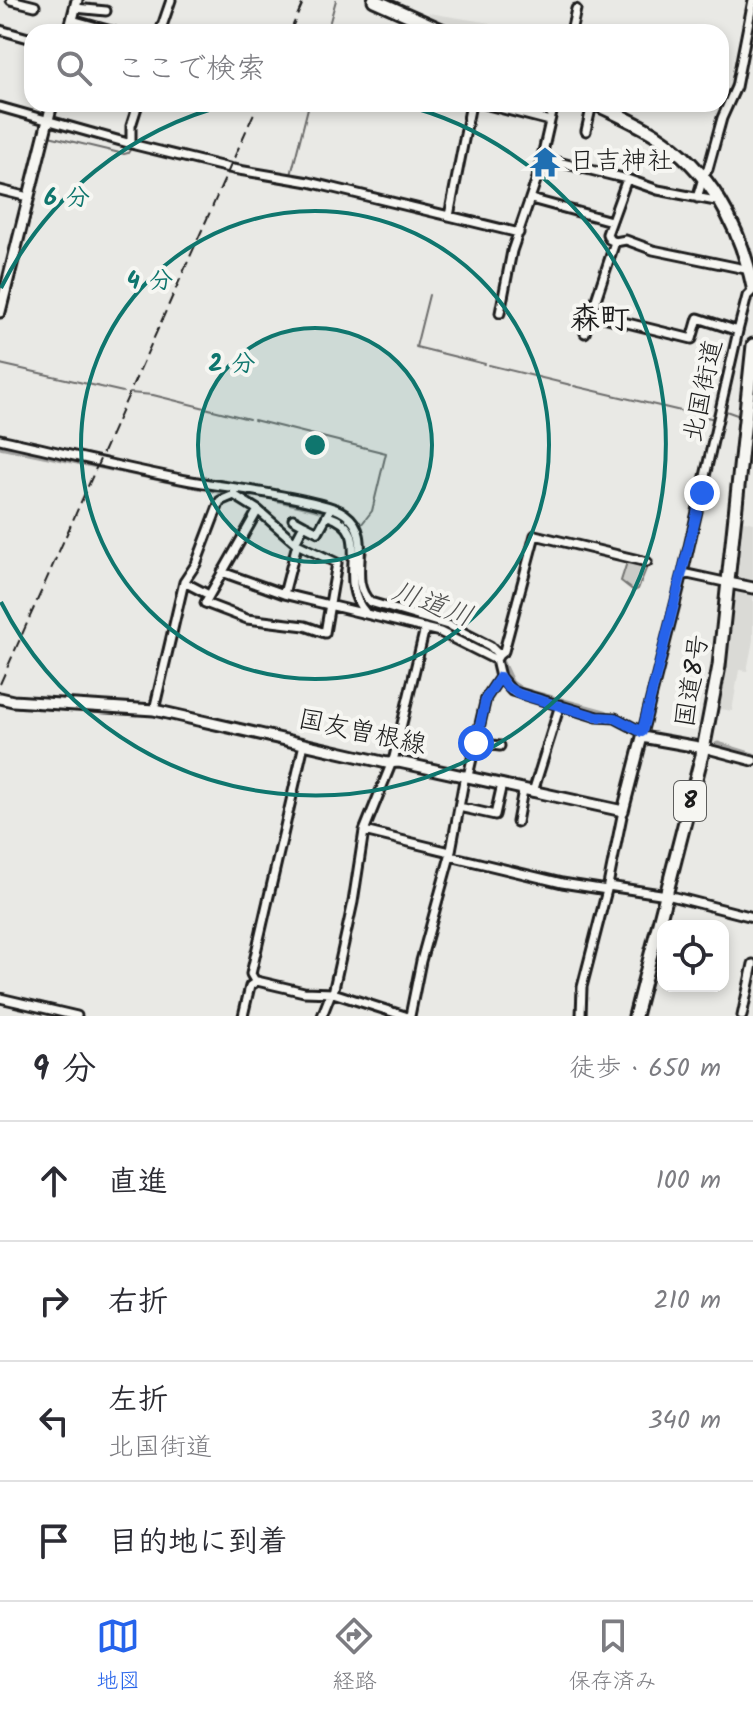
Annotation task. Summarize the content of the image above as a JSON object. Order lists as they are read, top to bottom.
{
  "streets": {
    "highway": ["国道8号", "8"],
    "main road": ["国友曽根線"],
    "street": ["北国街道"]
  },
  "districts": ["森町"],
  "water": ["川道川"],
  "places": {
    "temple": ["日吉神社"]
  },
  "page": {
    "search": "ここで検索",
    "heading": ["9 分", "徒歩 · 650 m"],
    "list": [
      ["直進", "100 m"],
      ["右折", "210 m"],
      ["左折", "北国街道", "340 m"],
      "目的地に到着"
    ],
    "nav": ["地図", "経路", "保存済み"]
  },
  "rings": ["6 分", "4 分", "2 分"]
}
